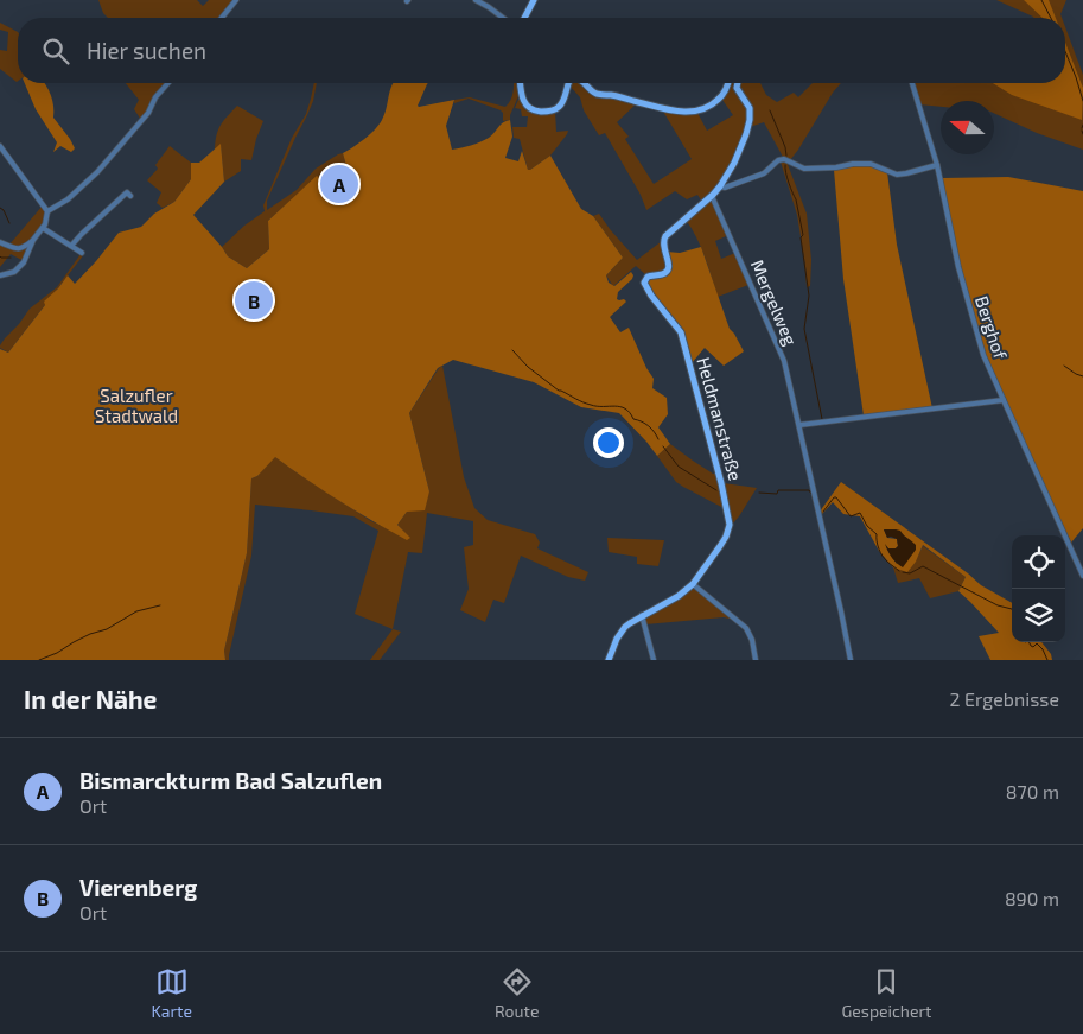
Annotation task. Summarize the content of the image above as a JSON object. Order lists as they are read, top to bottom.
{
  "streets": {
    "main road": ["Heldmanstraße"],
    "street": ["Mergelweg", "Berghof"]
  },
  "crossings": [
    ["Mergelweg", "Heldmanstraße"]
  ],
  "parks": ["Salzufler Stadtwald"],
  "north": "left",
  "page": {
    "search": "Hier suchen",
    "pins": ["A", "B"],
    "heading": ["In der Nähe", "2 Ergebnisse"],
    "list": [
      {
        "mark": "A",
        "name": "Bismarckturm Bad Salzuflen",
        "note": "Ort",
        "value": "870 m"
      },
      {
        "mark": "B",
        "name": "Vierenberg",
        "note": "Ort",
        "value": "890 m"
      }
    ],
    "nav": ["Karte", "Route", "Gespeichert"]
  }
}
